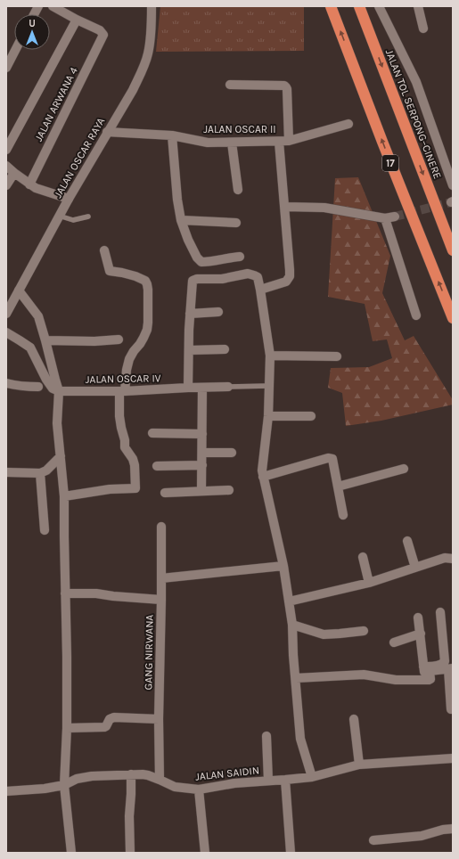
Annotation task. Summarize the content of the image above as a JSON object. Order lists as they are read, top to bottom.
{
  "streets": {
    "highway": ["JALAN TOL SERPONG–CINERE", "17"],
    "street": [
      "JALAN ARWANA 4",
      "JALAN OSCAR II",
      "JALAN OSCAR RAYA",
      "JALAN OSCAR IV",
      "GANG NIRWANA",
      "JALAN SAIDIN"
    ]
  },
  "crossings": [
    ["JALAN OSCAR II", "JALAN OSCAR RAYA"],
    ["GANG NIRWANA", "JALAN SAIDIN"]
  ],
  "north": "top"
}
